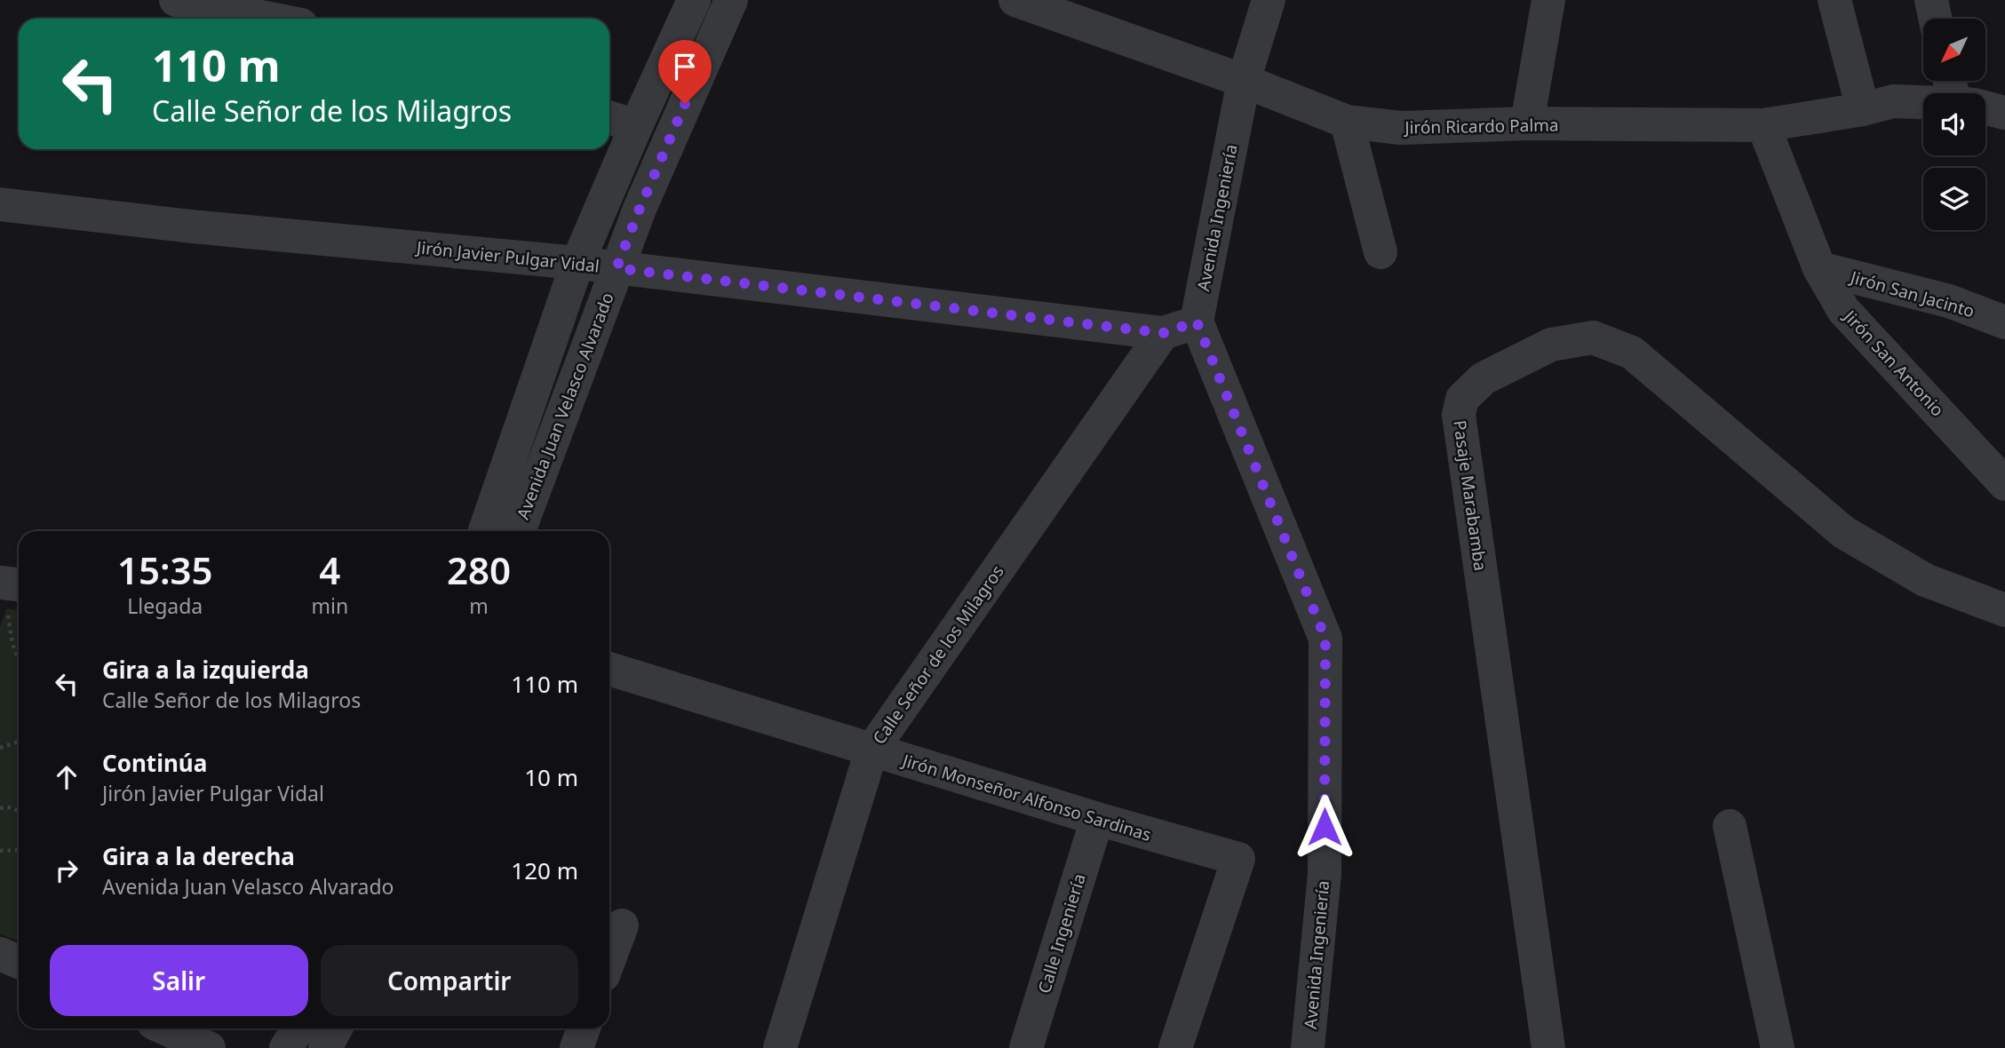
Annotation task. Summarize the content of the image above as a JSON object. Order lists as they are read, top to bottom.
{
  "streets": {
    "street": [
      "Jirón Ricardo Palma",
      "Avenida Ingeniería",
      "Jirón Javier Pulgar Vidal",
      "Jirón San Jacinto",
      "Jirón San Antonio",
      "Avenida Juan Velasco Alvarado",
      "Pasaje Marabamba",
      "Calle Señor de los Milagros",
      "Jirón Monseñor Alfonso Sardinas",
      "Calle Ingeniería"
    ]
  },
  "crossings": [
    ["Jirón Ricardo Palma", "Avenida Ingeniería"],
    ["Jirón Ricardo Palma", "Jirón San Antonio"],
    ["Jirón Javier Pulgar Vidal", "Avenida Juan Velasco Alvarado"],
    ["Jirón Javier Pulgar Vidal", "Calle Señor de los Milagros"],
    ["Jirón San Jacinto", "Jirón San Antonio"],
    ["Calle Señor de los Milagros", "Jirón Monseñor Alfonso Sardinas"],
    ["Jirón Monseñor Alfonso Sardinas", "Calle Ingeniería"]
  ],
  "north": "bottom left",
  "page": {
    "turn": ["110 m", "Calle Señor de los Milagros"],
    "eta": [
      "15:35",
      "Llegada",
      "4",
      "min",
      "280",
      "m"
    ],
    "list": [
      {
        "name": "Gira a la izquierda",
        "note": "Calle Señor de los Milagros",
        "value": "110 m"
      },
      {
        "name": "Continúa",
        "note": "Jirón Javier Pulgar Vidal",
        "value": "10 m"
      },
      {
        "name": "Gira a la derecha",
        "note": "Avenida Juan Velasco Alvarado",
        "value": "120 m"
      }
    ],
    "buttons": ["Salir", "Compartir"]
  }
}
